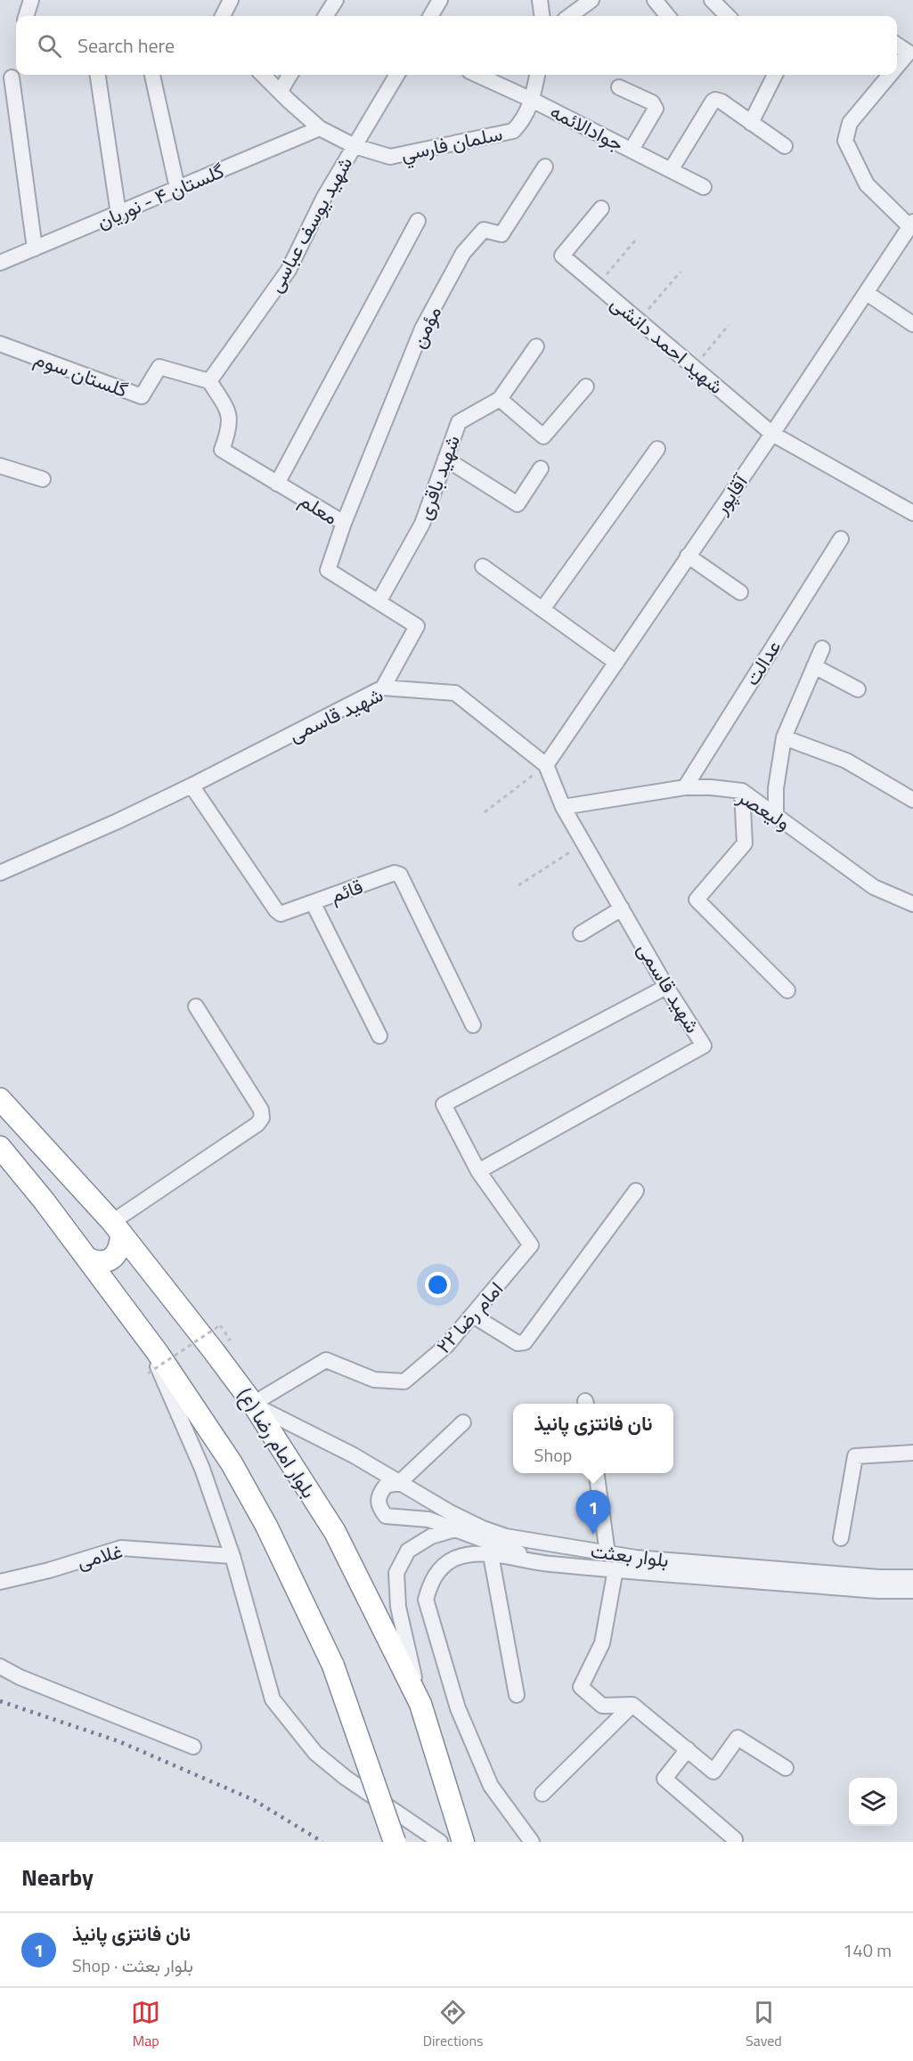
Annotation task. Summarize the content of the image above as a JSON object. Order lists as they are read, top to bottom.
{
  "streets": {
    "highway": ["بلوار امام رضا (ع)"],
    "street": [
      "جوادالائمه",
      "سلمان فارسي",
      "گلستان ۴ - نوریان",
      "شهید یوسف عباسی",
      "مؤمن",
      "شهید احمد دانشی",
      "گلستان سوم",
      "شهید باقری",
      "آقاپور",
      "معلم",
      "عدالت",
      "شهید قاسمی",
      "ولیعصر",
      "قائم",
      "امام رضا ۲۲",
      "بلوار بعثت",
      "غلامی"
    ]
  },
  "crossings": [
    ["جوادالائمه", "سلمان فارسي"],
    ["سلمان فارسي", "گلستان ۴ - نوریان"],
    ["سلمان فارسي", "شهید یوسف عباسی"],
    ["شهید یوسف عباسی", "گلستان سوم"],
    ["شهید یوسف عباسی", "معلم"],
    ["مؤمن", "معلم"],
    ["شهید احمد دانشی", "آقاپور"],
    ["گلستان سوم", "معلم"],
    ["شهید باقری", "معلم"],
    ["آقاپور", "شهید قاسمی"],
    ["معلم", "شهید قاسمی"],
    ["عدالت", "ولیعصر"],
    ["شهید قاسمی", "ولیعصر"],
    ["شهید قاسمی", "قائم"],
    ["شهید قاسمی", "امام رضا ۲۲"],
    ["امام رضا ۲۲", "بلوار امام رضا (ع)"],
    ["امام رضا ۲۲", "بلوار بعثت"],
    ["بلوار امام رضا (ع)", "بلوار بعثت"]
  ],
  "page": {
    "search": "Search here",
    "popup": ["نان فانتزی پانیذ", "Shop"],
    "pins": "1",
    "heading": "Nearby",
    "list": [
      {
        "mark": "1",
        "name": "نان فانتزی پانیذ",
        "note": "Shop · بلوار بعثت",
        "value": "140 m"
      }
    ],
    "nav": ["Map", "Directions", "Saved"]
  }
}
